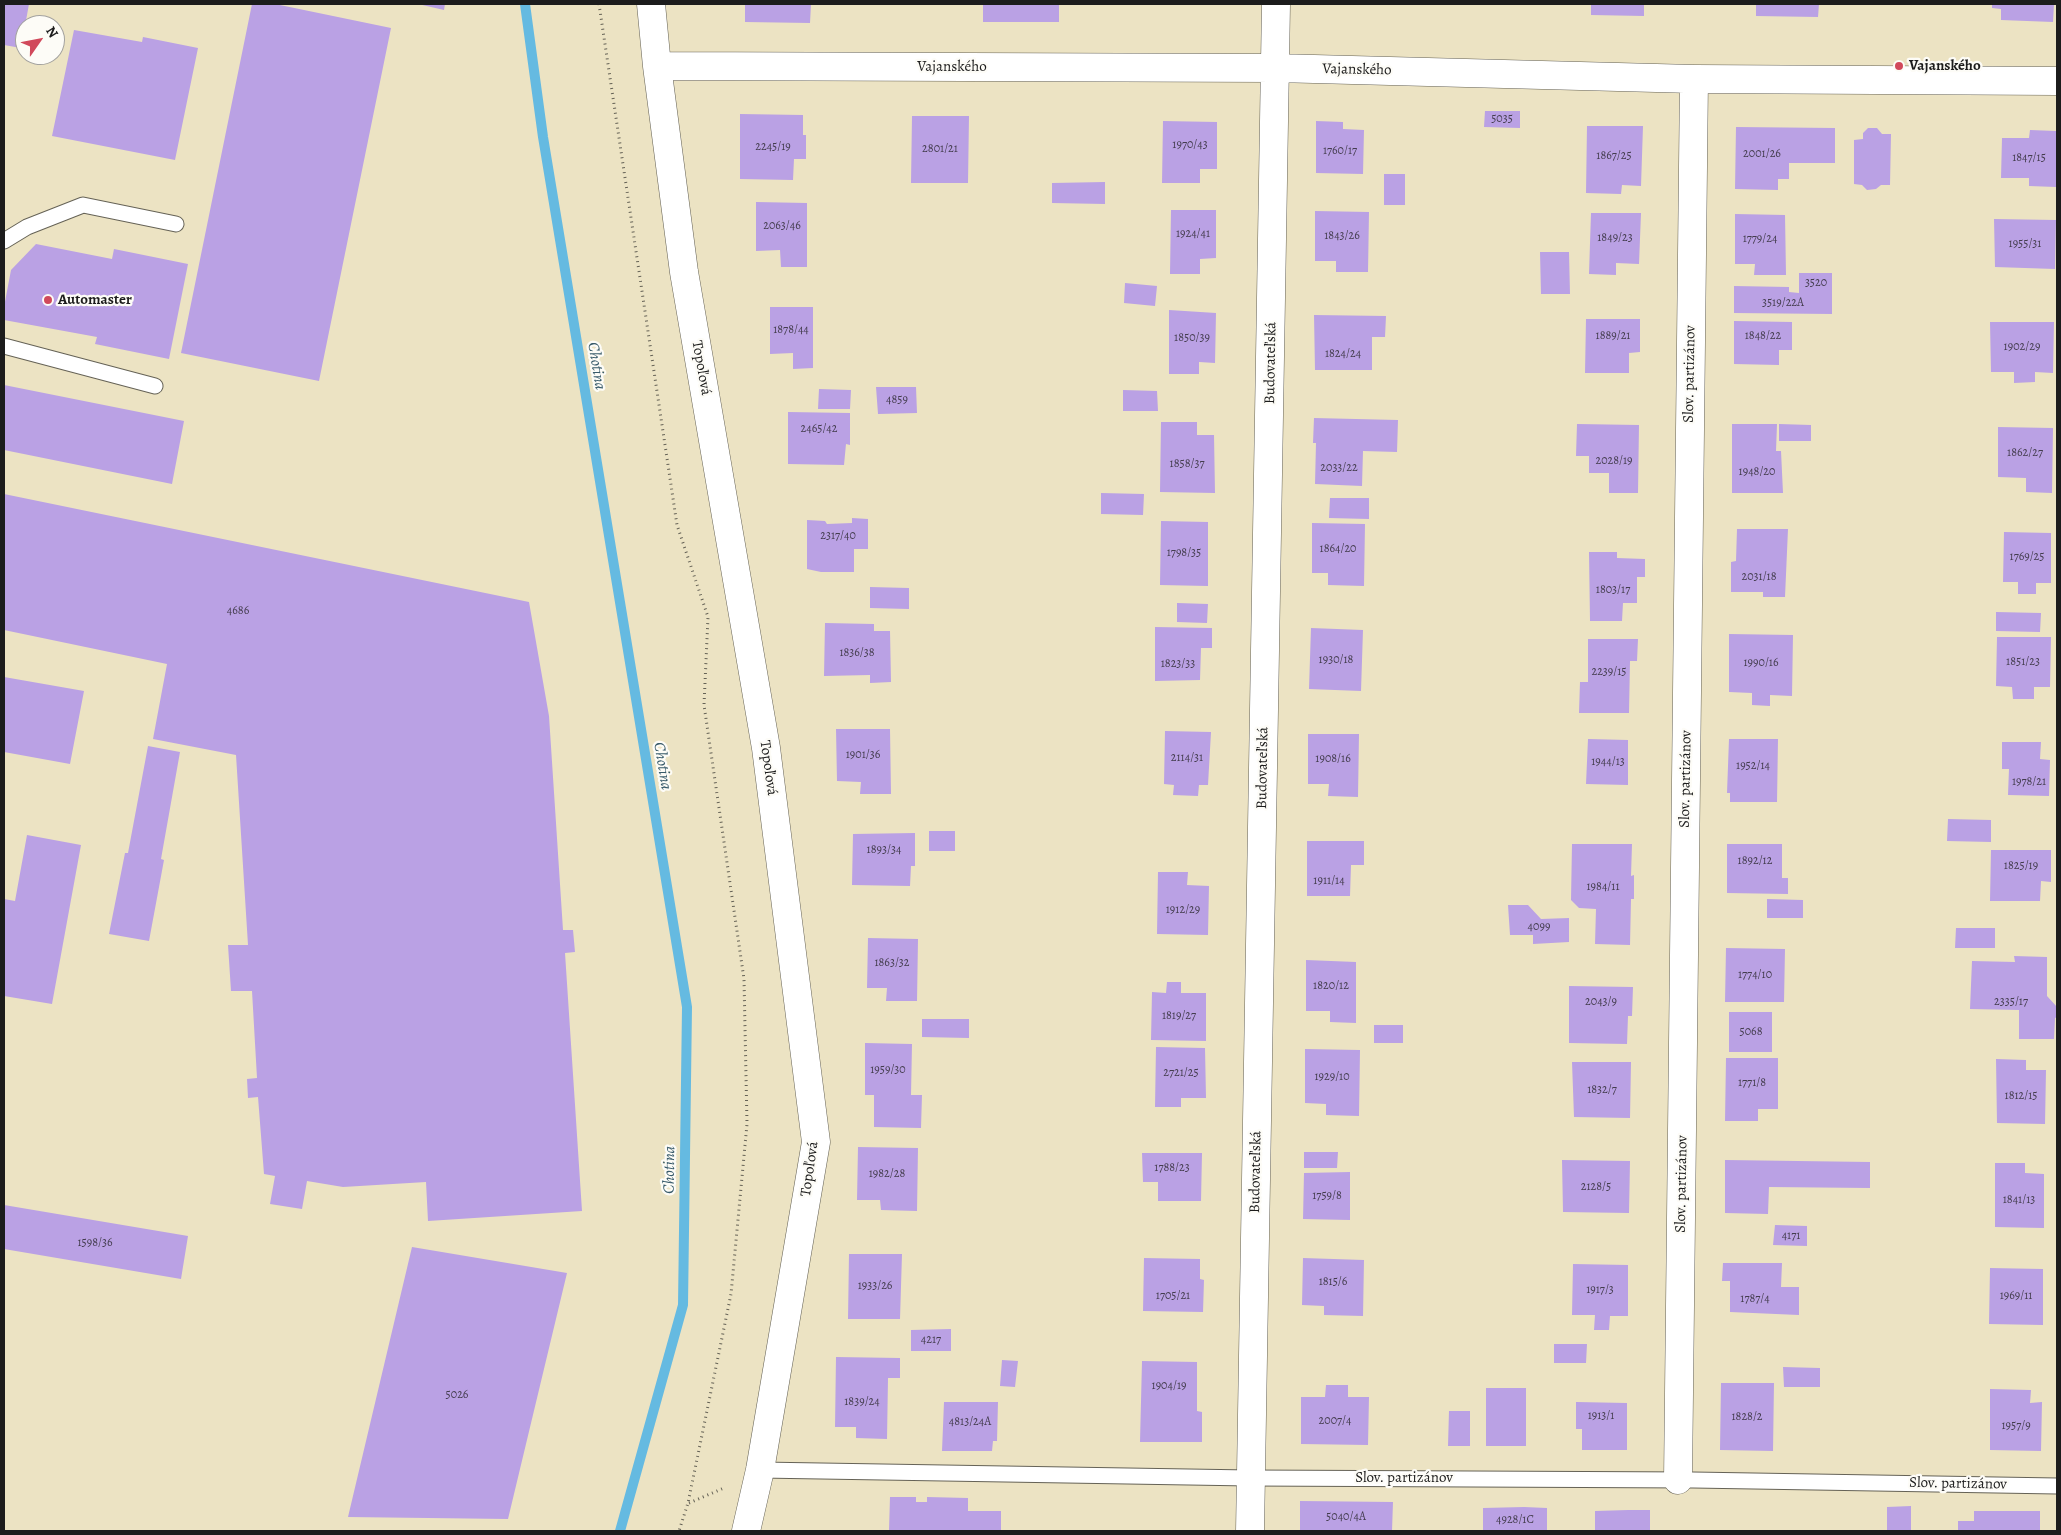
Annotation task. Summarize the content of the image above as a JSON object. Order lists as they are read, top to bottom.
{
  "streets": {
    "street": [
      "Vajanského",
      "Budovateľská",
      "Topoľová",
      "Slov. partizánov"
    ]
  },
  "crossings": [
    ["Vajanského", "Budovateľská"],
    ["Vajanského", "Topoľová"],
    ["Vajanského", "Slov. partizánov"],
    ["Budovateľská", "Slov. partizánov"],
    ["Topoľová", "Slov. partizánov"]
  ],
  "water": ["Chotina"],
  "places": ["Vajanského", "Automaster"],
  "house_numbers": [
    "5035",
    "1970/43",
    "2245/19",
    "2801/21",
    "1760/17",
    "2001/26",
    "1867/25",
    "1847/15",
    "2063/46",
    "1924/41",
    "1843/26",
    "1849/23",
    "1779/24",
    "1955/31",
    "3520",
    "3519/22A",
    "1878/44",
    "1889/21",
    "1848/22",
    "1850/39",
    "1902/29",
    "1824/24",
    "4859",
    "2465/42",
    "1862/27",
    "2028/19",
    "1858/37",
    "2033/22",
    "1948/20",
    "2317/40",
    "1864/20",
    "1798/35",
    "1769/25",
    "2031/18",
    "1803/17",
    "4686",
    "1836/38",
    "1930/18",
    "1851/23",
    "1990/16",
    "1823/33",
    "2239/15",
    "1901/36",
    "2114/31",
    "1908/16",
    "1944/13",
    "1952/14",
    "1978/21",
    "1893/34",
    "1892/12",
    "1825/19",
    "1911/14",
    "1984/11",
    "1912/29",
    "4099",
    "1863/32",
    "1774/10",
    "1820/12",
    "2043/9",
    "2335/17",
    "1819/27",
    "5068",
    "1959/30",
    "2721/25",
    "1929/10",
    "1771/8",
    "1832/7",
    "1812/15",
    "1788/23",
    "1982/28",
    "2128/5",
    "1759/8",
    "1841/13",
    "4171",
    "1598/36",
    "1815/6",
    "1933/26",
    "1917/3",
    "1705/21",
    "1969/11",
    "1787/4",
    "4217",
    "1904/19",
    "5026",
    "1839/24",
    "1913/1",
    "1828/2",
    "2007/4",
    "4813/24A",
    "1957/9",
    "5040/4A",
    "4928/1C"
  ],
  "north": "top right"
}
